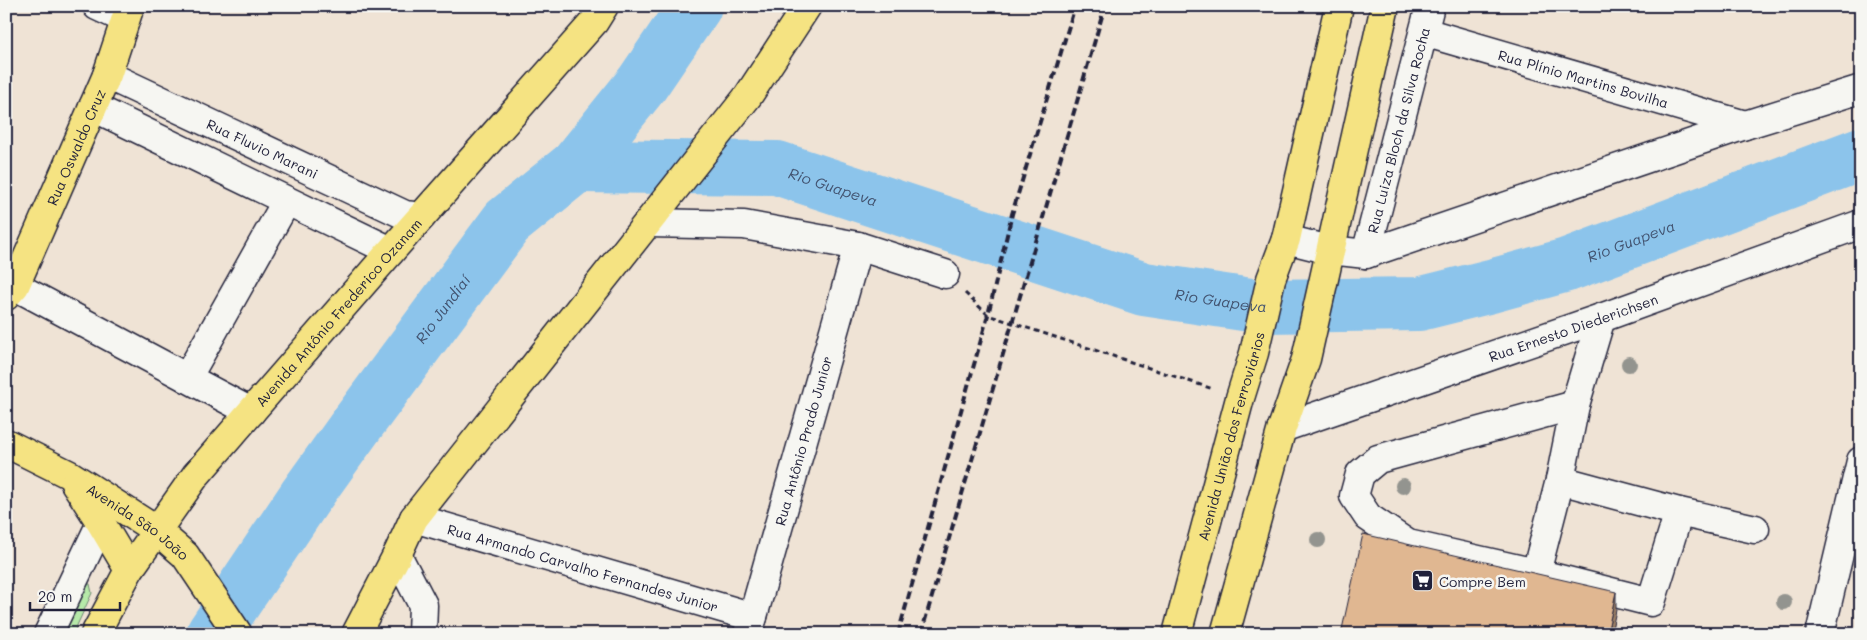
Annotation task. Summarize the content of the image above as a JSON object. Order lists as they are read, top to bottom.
{
  "streets": {
    "main road": [
      "Rua Oswaldo Cruz",
      "Avenida Antônio Frederico Ozanam",
      "Avenida União dos Ferroviários",
      "Avenida São João"
    ],
    "street": [
      "Rua Plínio Martins Bovilha",
      "Rua Luiza Bloch da Silva Rocha",
      "Rua Fluvio Marani",
      "Rua Ernesto Diederichsen",
      "Rua Antônio Prado Junior",
      "Rua Armando Carvalho Fernandes Junior"
    ]
  },
  "crossings": [
    ["Rua Plínio Martins Bovilha", "Rua Luiza Bloch da Silva Rocha"],
    ["Rua Oswaldo Cruz", "Rua Fluvio Marani"],
    ["Rua Fluvio Marani", "Avenida Antônio Frederico Ozanam"],
    ["Avenida Antônio Frederico Ozanam", "Avenida São João"],
    ["Rua Antônio Prado Junior", "Rua Armando Carvalho Fernandes Junior"]
  ],
  "water": ["Rio Guapeva", "Rio Jundiaí"],
  "places": {
    "supermarket": ["Compre Bem"]
  },
  "scale_bar": "20 m"
}
